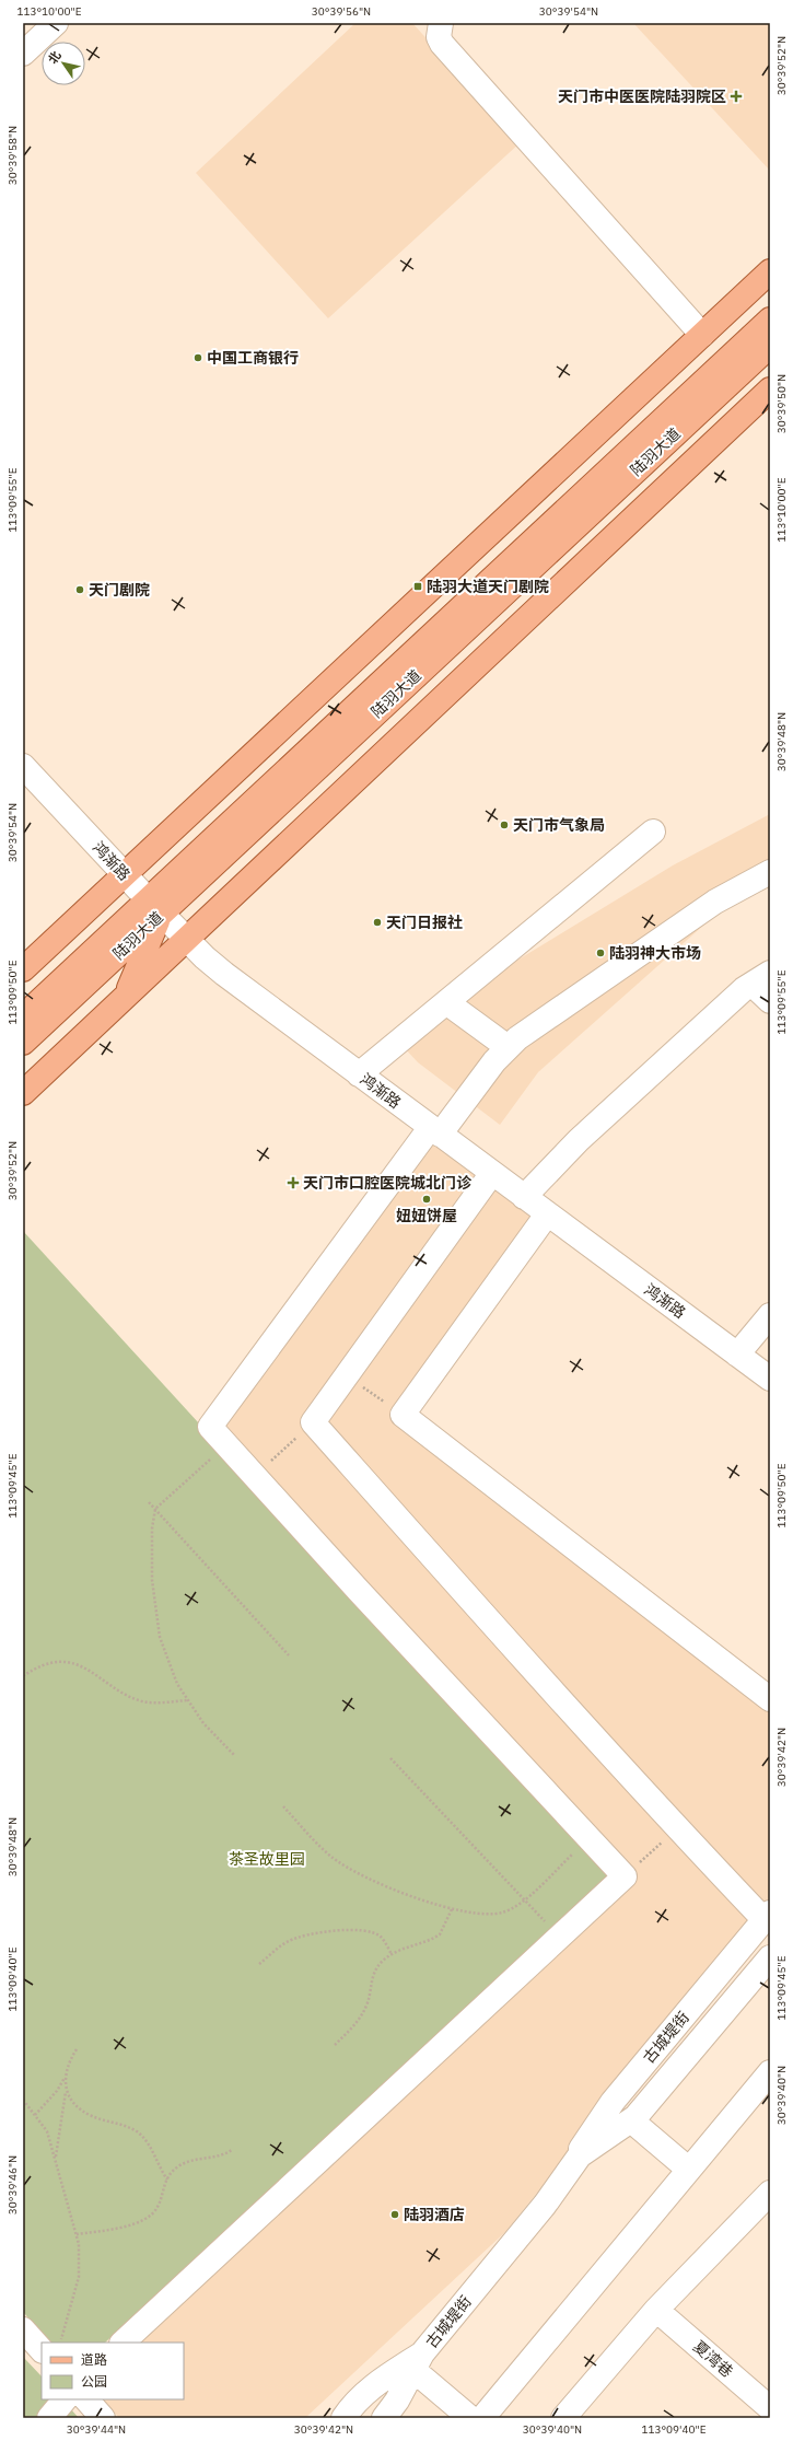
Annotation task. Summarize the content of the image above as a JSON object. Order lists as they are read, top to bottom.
{
  "streets": {
    "main road": ["陆羽大道"],
    "street": ["鸿渐路", "古城堤街", "夏湾巷"]
  },
  "crossings": [
    ["陆羽大道", "鸿渐路"]
  ],
  "parks": ["茶圣故里园"],
  "places": {
    "health": ["天门市中医医院陆羽院区", "天门市口腔医院城北门诊"],
    "other": [
      "中国工商银行",
      "天门剧院",
      "天门市气象局",
      "天门日报社",
      "陆羽神大市场",
      "妞妞饼屋",
      "陆羽酒店"
    ],
    "transit": ["陆羽大道天门剧院"]
  },
  "legend": ["道路", "公园"],
  "north": "top left",
  "coordinates": [
    "113°10'00\"E",
    "30°39'56\"N",
    "30°39'54\"N",
    "30°39'52\"N",
    "30°39'58\"N",
    "30°39'50\"N",
    "113°09'55\"E",
    "30°39'48\"N",
    "113°09'50\"E",
    "113°09'45\"E",
    "30°39'42\"N",
    "113°09'40\"E",
    "30°39'40\"N",
    "30°39'46\"N",
    "30°39'44\"N"
  ]
}
